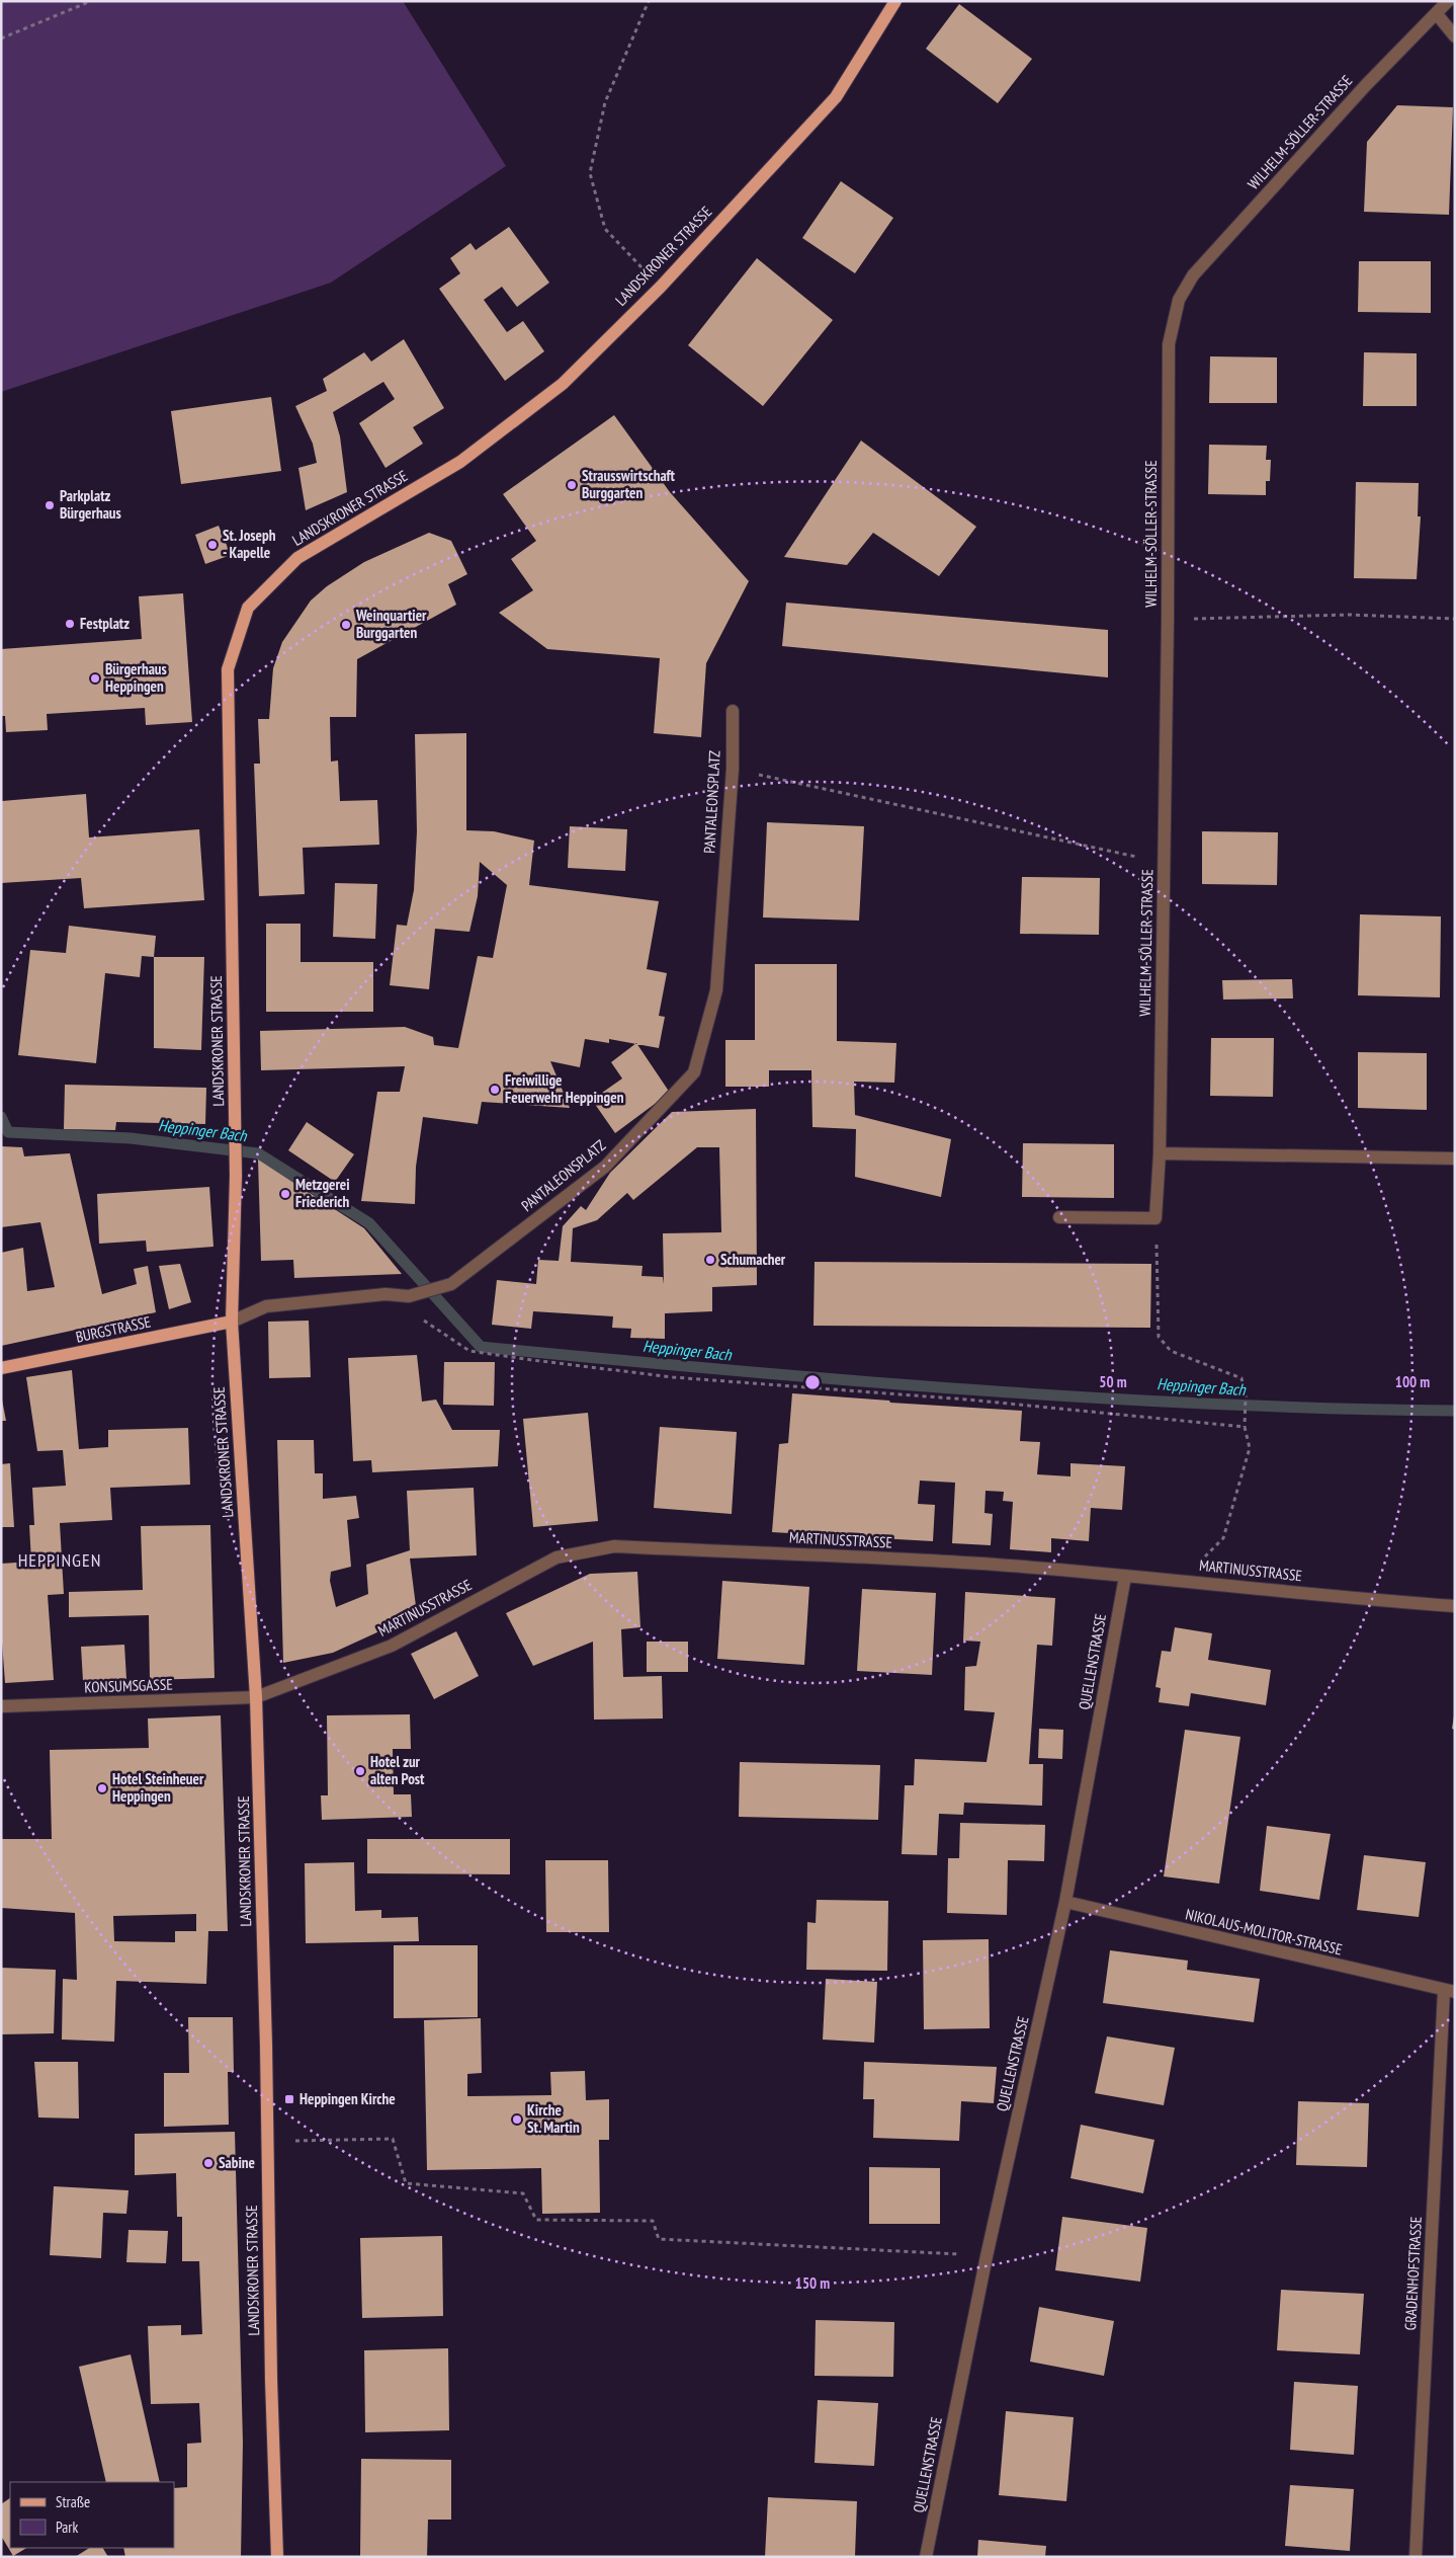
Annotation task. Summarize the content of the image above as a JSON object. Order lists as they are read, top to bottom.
{
  "streets": {
    "main road": ["LANDSKRONER STRASSE", "BURGSTRASSE"],
    "street": [
      "WILHELM-SÖLLER-STRASSE",
      "PANTALEONSPLATZ",
      "MARTINUSSTRASSE",
      "QUELLENSTRASSE",
      "KONSUMSGASSE",
      "NIKOLAUS-MOLITOR-STRASSE",
      "GRADENHOFSTRASSE"
    ]
  },
  "crossings": [
    ["LANDSKRONER STRASSE", "PANTALEONSPLATZ"],
    ["LANDSKRONER STRASSE", "BURGSTRASSE"],
    ["LANDSKRONER STRASSE", "MARTINUSSTRASSE"],
    ["LANDSKRONER STRASSE", "KONSUMSGASSE"],
    ["PANTALEONSPLATZ", "BURGSTRASSE"],
    ["MARTINUSSTRASSE", "QUELLENSTRASSE"],
    ["MARTINUSSTRASSE", "KONSUMSGASSE"],
    ["QUELLENSTRASSE", "NIKOLAUS-MOLITOR-STRASSE"],
    ["NIKOLAUS-MOLITOR-STRASSE", "GRADENHOFSTRASSE"]
  ],
  "districts": ["HEPPINGEN"],
  "water": ["Heppinger Bach"],
  "places": {
    "other": [
      "Strausswirtschaft Burggarten",
      "Parkplatz Bürgerhaus",
      "St. Joseph - Kapelle",
      "Festplatz",
      "Weinquartier Burggarten",
      "Bürgerhaus Heppingen",
      "Freiwillige Feuerwehr Heppingen",
      "Metzgerei Friederich",
      "Schumacher",
      "Hotel zur alten Post",
      "Hotel Steinheuer Heppingen",
      "Kirche St. Martin",
      "Sabine"
    ],
    "transit": ["Heppingen Kirche"]
  },
  "legend": ["Straße", "Park"],
  "rings": ["50 m", "100 m", "150 m"]
}
